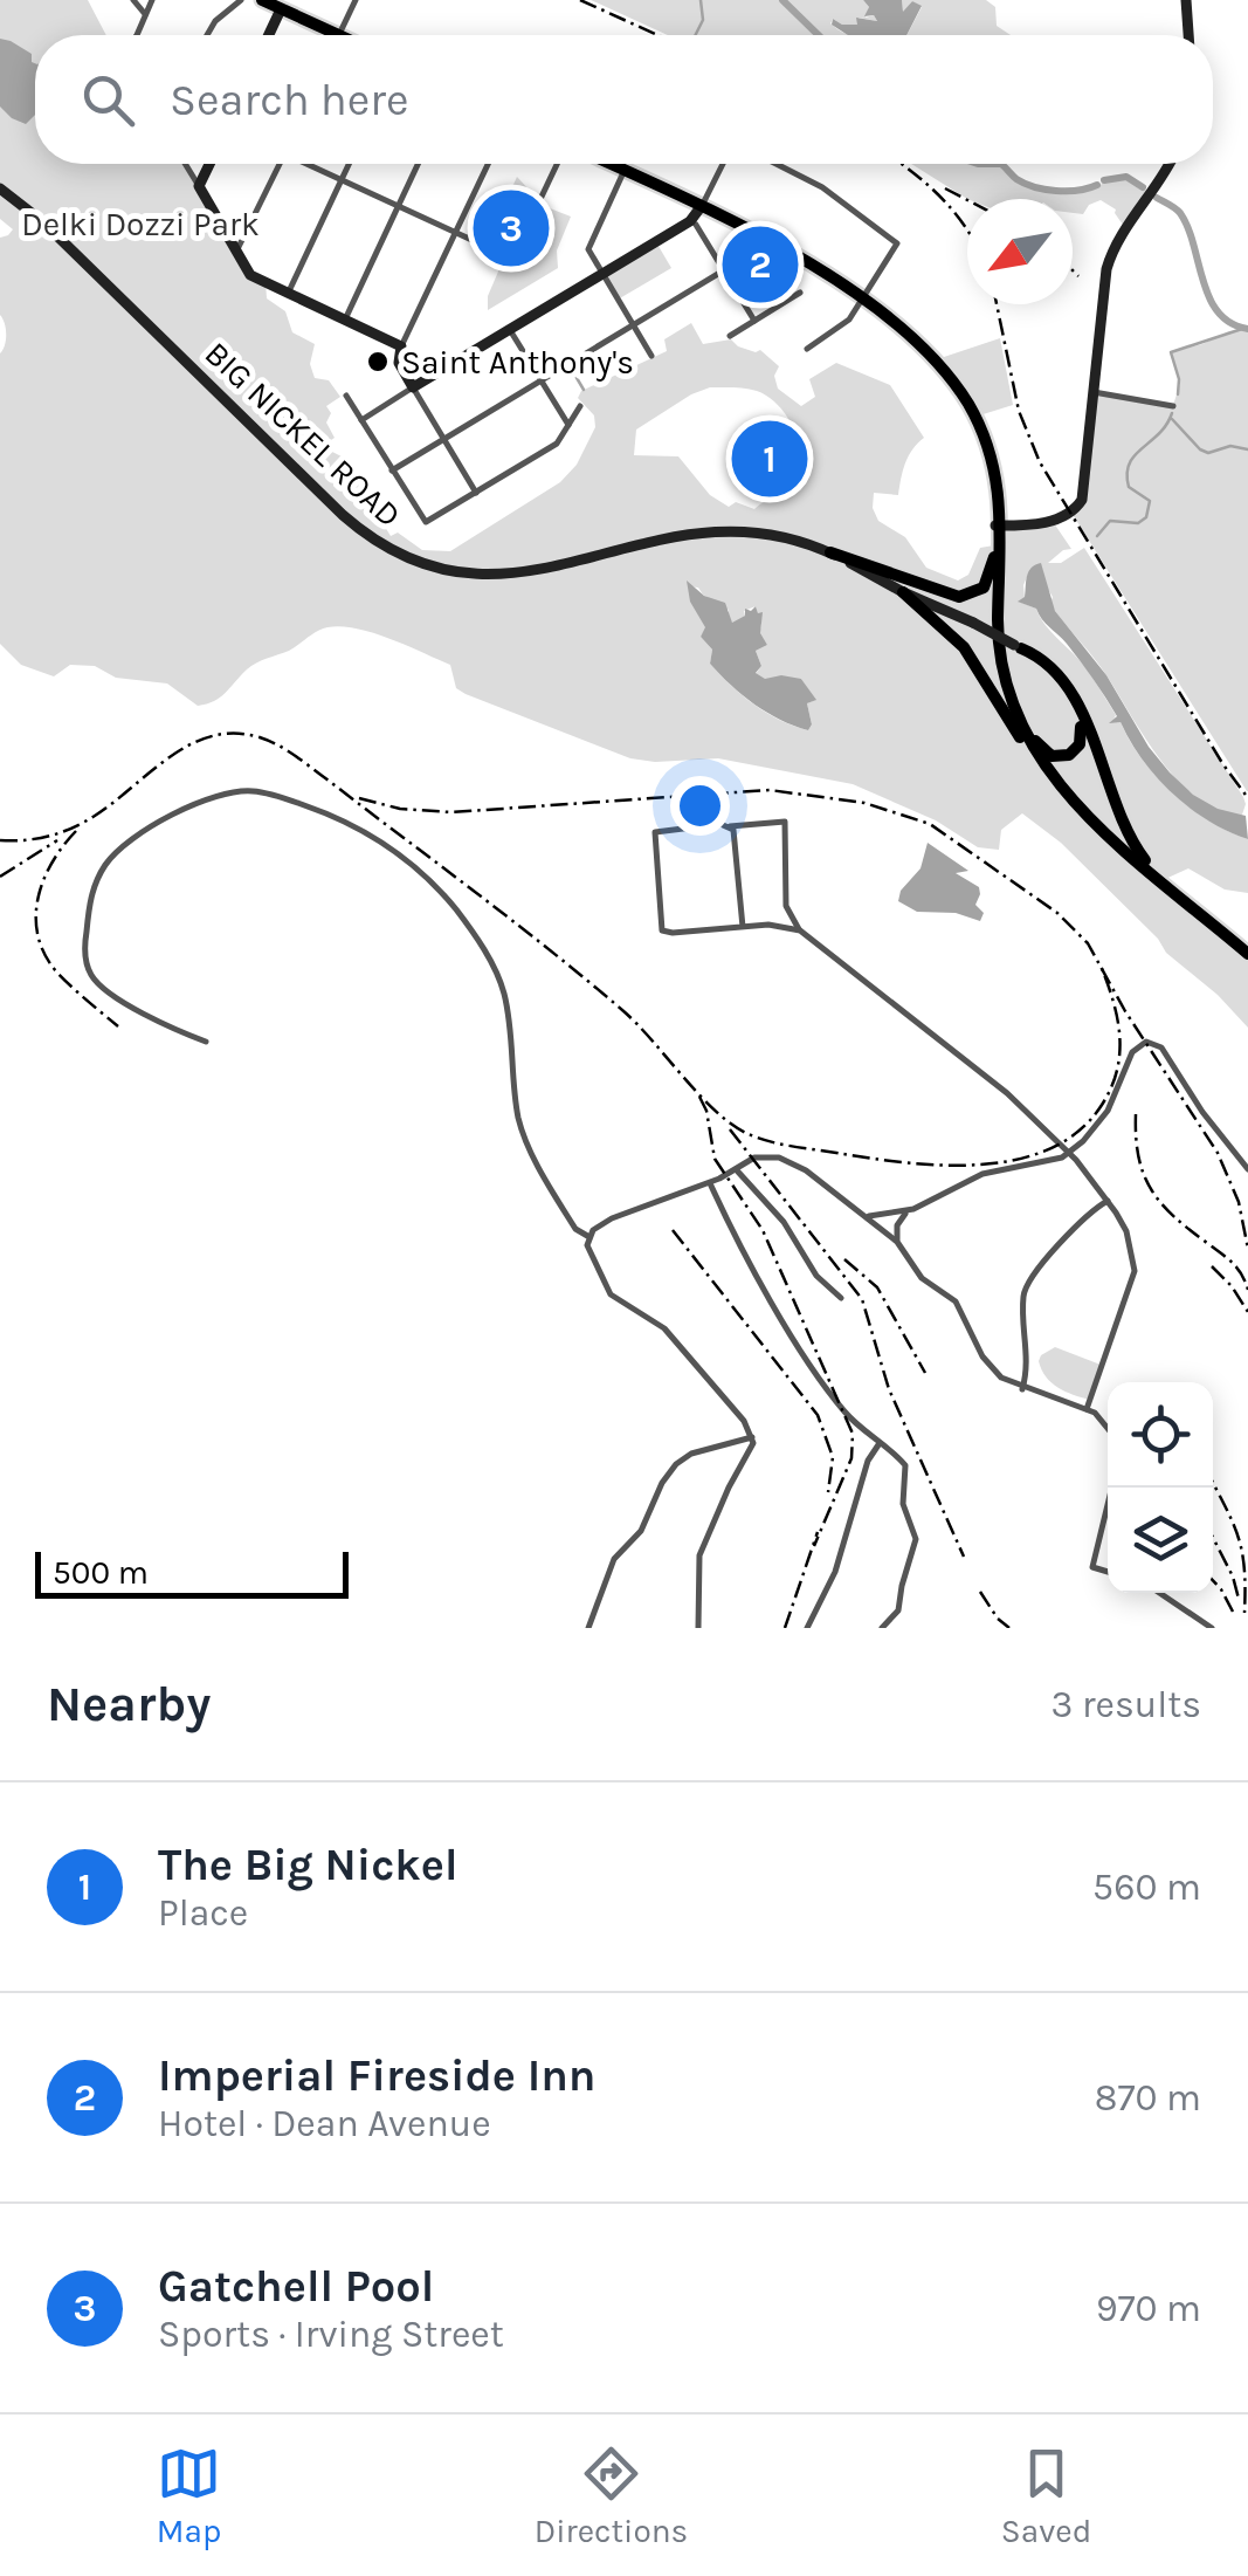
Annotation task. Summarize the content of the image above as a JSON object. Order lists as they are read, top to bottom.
{
  "streets": {
    "street": ["BIG NICKEL ROAD"]
  },
  "parks": ["Delki Dozzi Park"],
  "places": ["Saint Anthony's"],
  "scale_bar": "500 m",
  "north": "bottom left",
  "page": {
    "search": "Search here",
    "pins": ["3", "2", "1"],
    "scale": "500 m",
    "heading": ["Nearby", "3 results"],
    "list": [
      {
        "mark": "1",
        "name": "The Big Nickel",
        "note": "Place",
        "value": "560 m"
      },
      {
        "mark": "2",
        "name": "Imperial Fireside Inn",
        "note": "Hotel · Dean Avenue",
        "value": "870 m"
      },
      {
        "mark": "3",
        "name": "Gatchell Pool",
        "note": "Sports · Irving Street",
        "value": "970 m"
      }
    ],
    "nav": ["Map", "Directions", "Saved"]
  }
}
